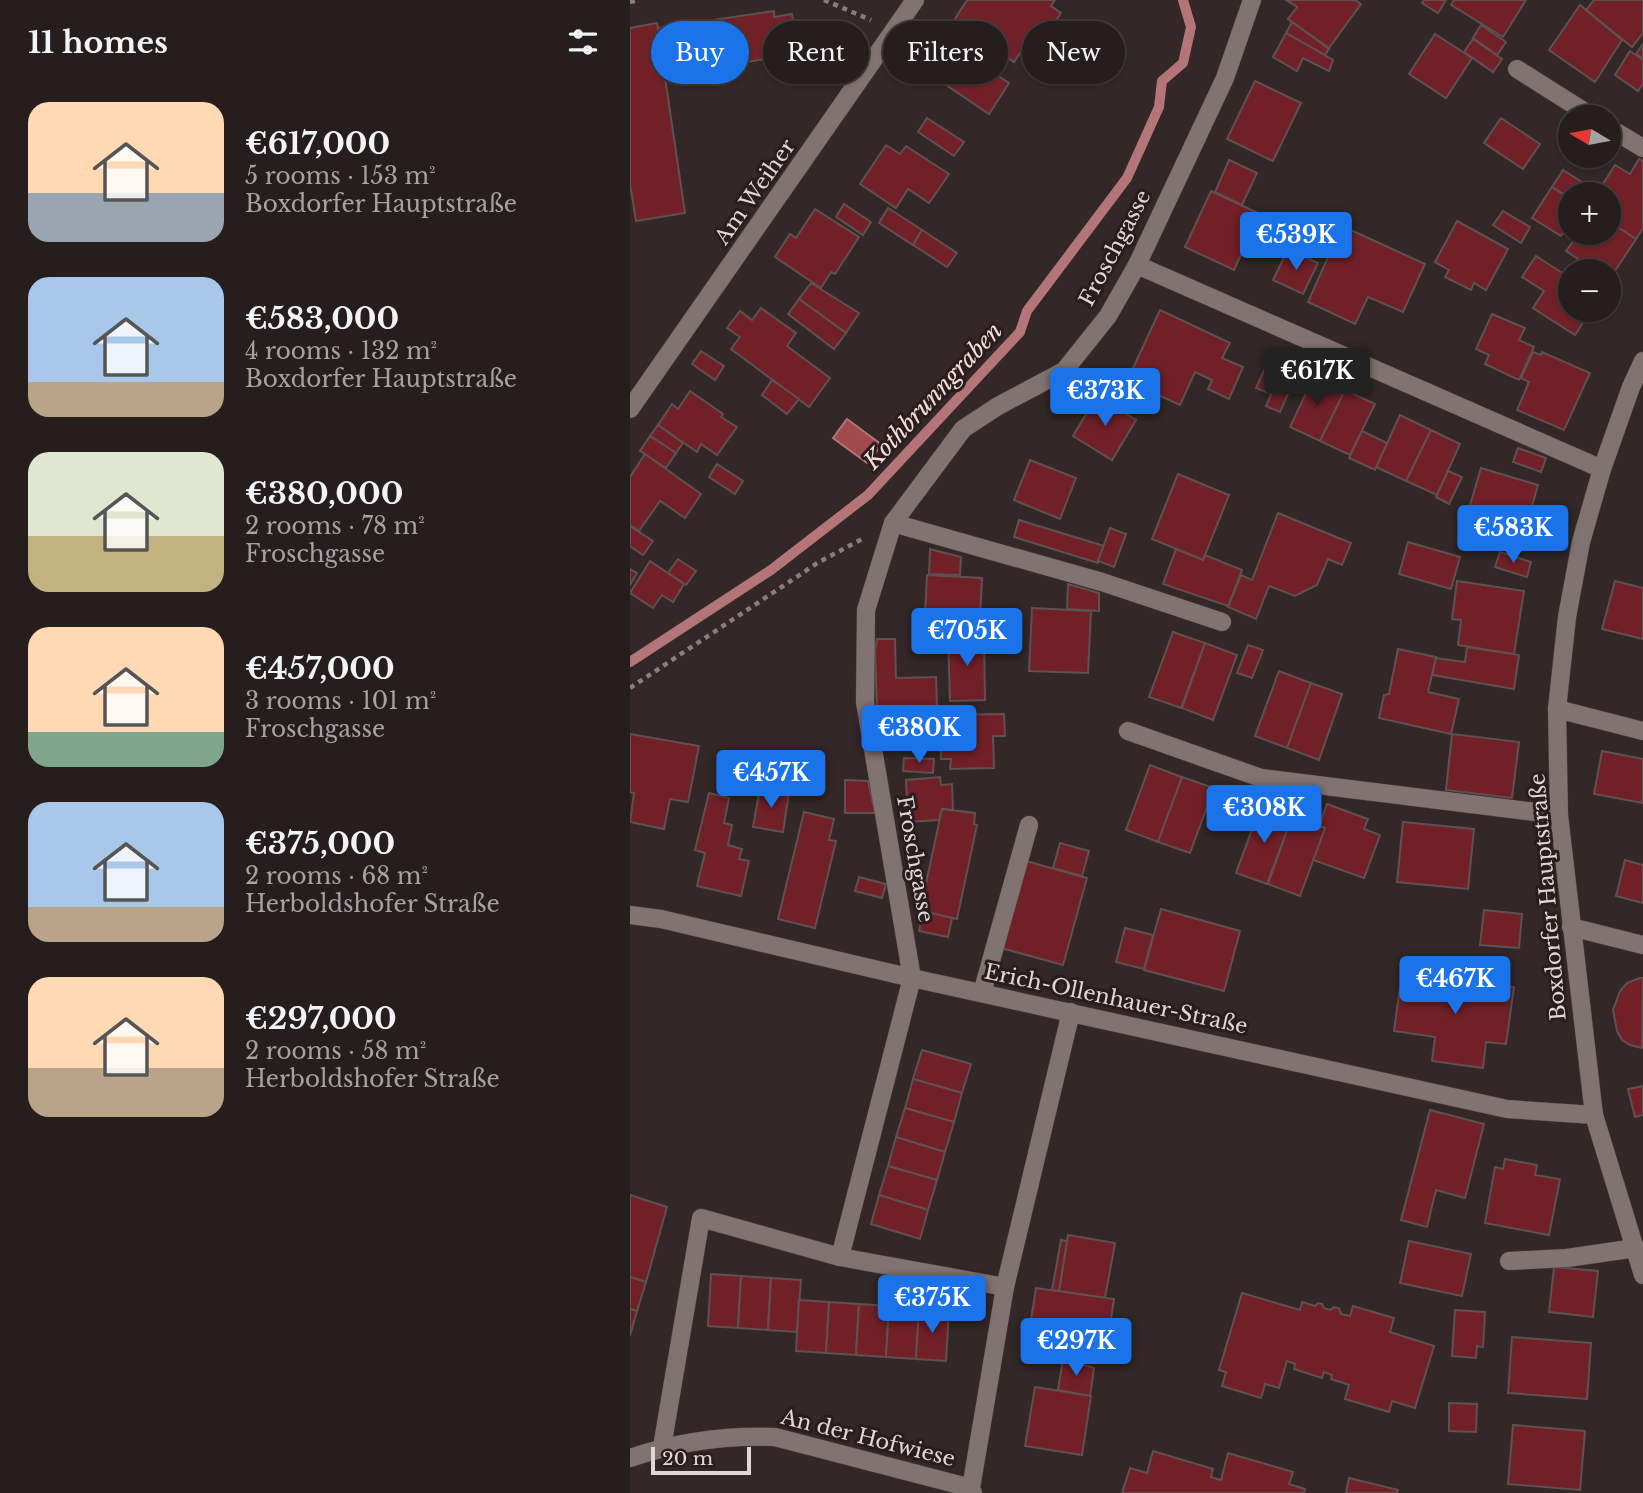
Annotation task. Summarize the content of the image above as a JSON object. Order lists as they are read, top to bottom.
{
  "streets": {
    "street": [
      "Am Weiher",
      "Froschgasse",
      "Boxdorfer Hauptstraße",
      "Erich-Ollenhauer-Straße",
      "An der Hofwiese"
    ]
  },
  "crossings": [
    ["Froschgasse", "Erich-Ollenhauer-Straße"],
    ["Boxdorfer Hauptstraße", "Erich-Ollenhauer-Straße"]
  ],
  "water": ["Kothbrunngraben"],
  "scale_bar": "20 m",
  "north": "left",
  "page": {
    "heading": "11 homes",
    "chip": [
      "Buy",
      "Rent",
      "Filters",
      "New"
    ],
    "list": [
      {
        "name": "€617,000",
        "note": "5 rooms · 153 m² · Boxdorfer Hauptstraße"
      },
      {
        "name": "€583,000",
        "note": "4 rooms · 132 m² · Boxdorfer Hauptstraße"
      },
      {
        "name": "€380,000",
        "note": "2 rooms · 78 m² · Froschgasse"
      },
      {
        "name": "€457,000",
        "note": "3 rooms · 101 m² · Froschgasse"
      },
      {
        "name": "€375,000",
        "note": "2 rooms · 68 m² · Herboldshofer Straße"
      },
      {
        "name": "€297,000",
        "note": "2 rooms · 58 m² · Herboldshofer Straße"
      }
    ],
    "map_buttons": ["+", "−"],
    "price": [
      "€539K",
      "€617K",
      "€373K",
      "€583K",
      "€705K",
      "€380K",
      "€457K",
      "€308K",
      "€467K",
      "€375K",
      "€297K"
    ],
    "scale": "20 m"
  }
}
